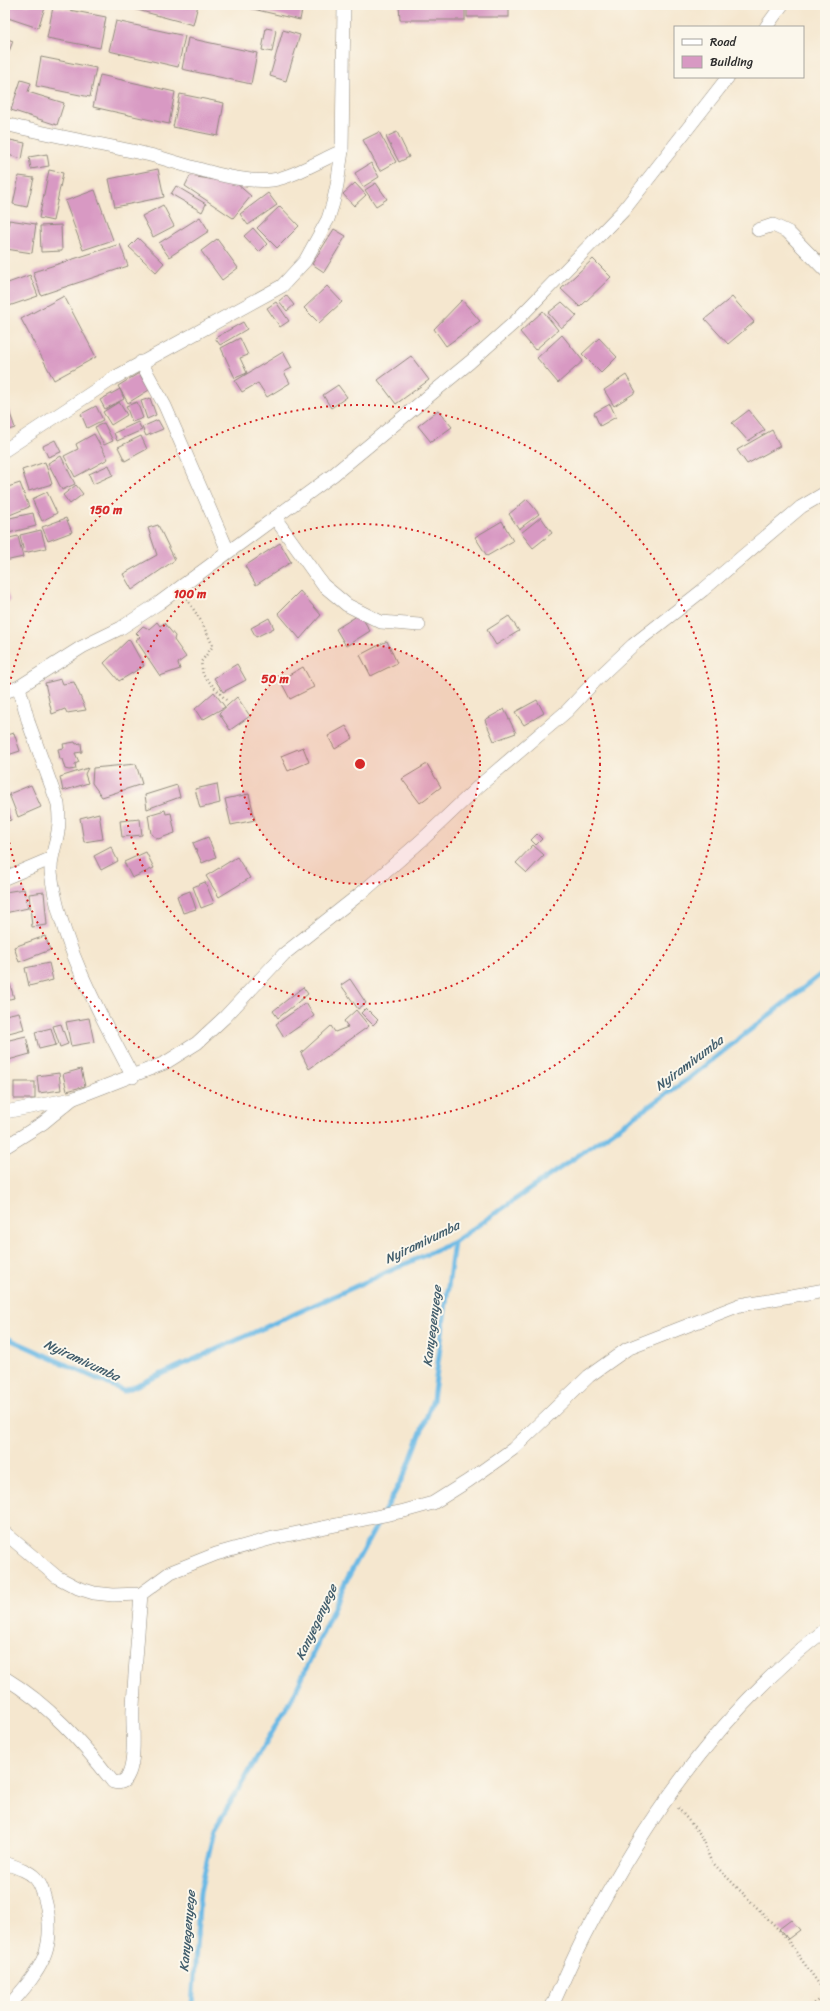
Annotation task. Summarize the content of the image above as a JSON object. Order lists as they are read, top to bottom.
{
  "water": ["Nyiramivumba", "Kanyegenyege"],
  "legend": ["Road", "Building"],
  "rings": ["150 m", "100 m", "50 m"]
}
